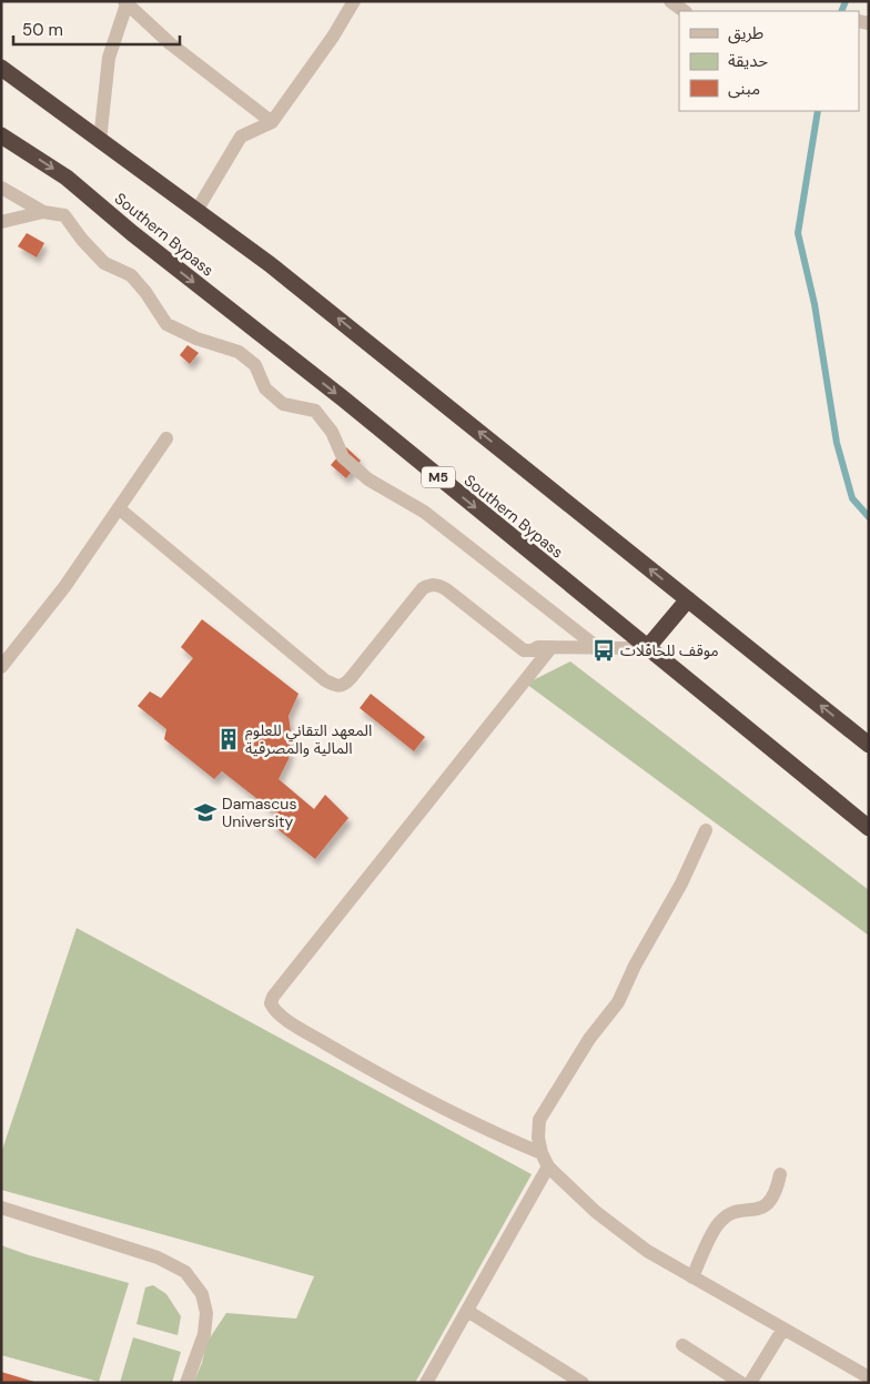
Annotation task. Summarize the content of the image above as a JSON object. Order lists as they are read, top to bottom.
{
  "streets": {
    "highway": ["Southern Bypass", "M5"]
  },
  "places": {
    "bus stop": ["موقف للحافلات"],
    "building": ["المعهد التقاني للعلوم المالية والمصرفية"],
    "school or university": ["Damascus University"]
  },
  "legend": ["طريق", "حديقة", "مبنى"],
  "scale_bar": "50 m"
}
